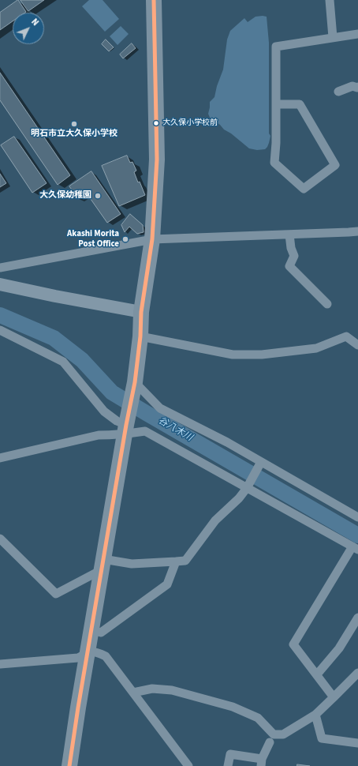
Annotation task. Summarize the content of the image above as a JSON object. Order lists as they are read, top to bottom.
{
  "water": ["谷八木川"],
  "places": [
    "大久保小学校前",
    "明石市立大久保小学校",
    "大久保幼稚園",
    "Akashi Morita Post Office"
  ],
  "north": "top right"
}
